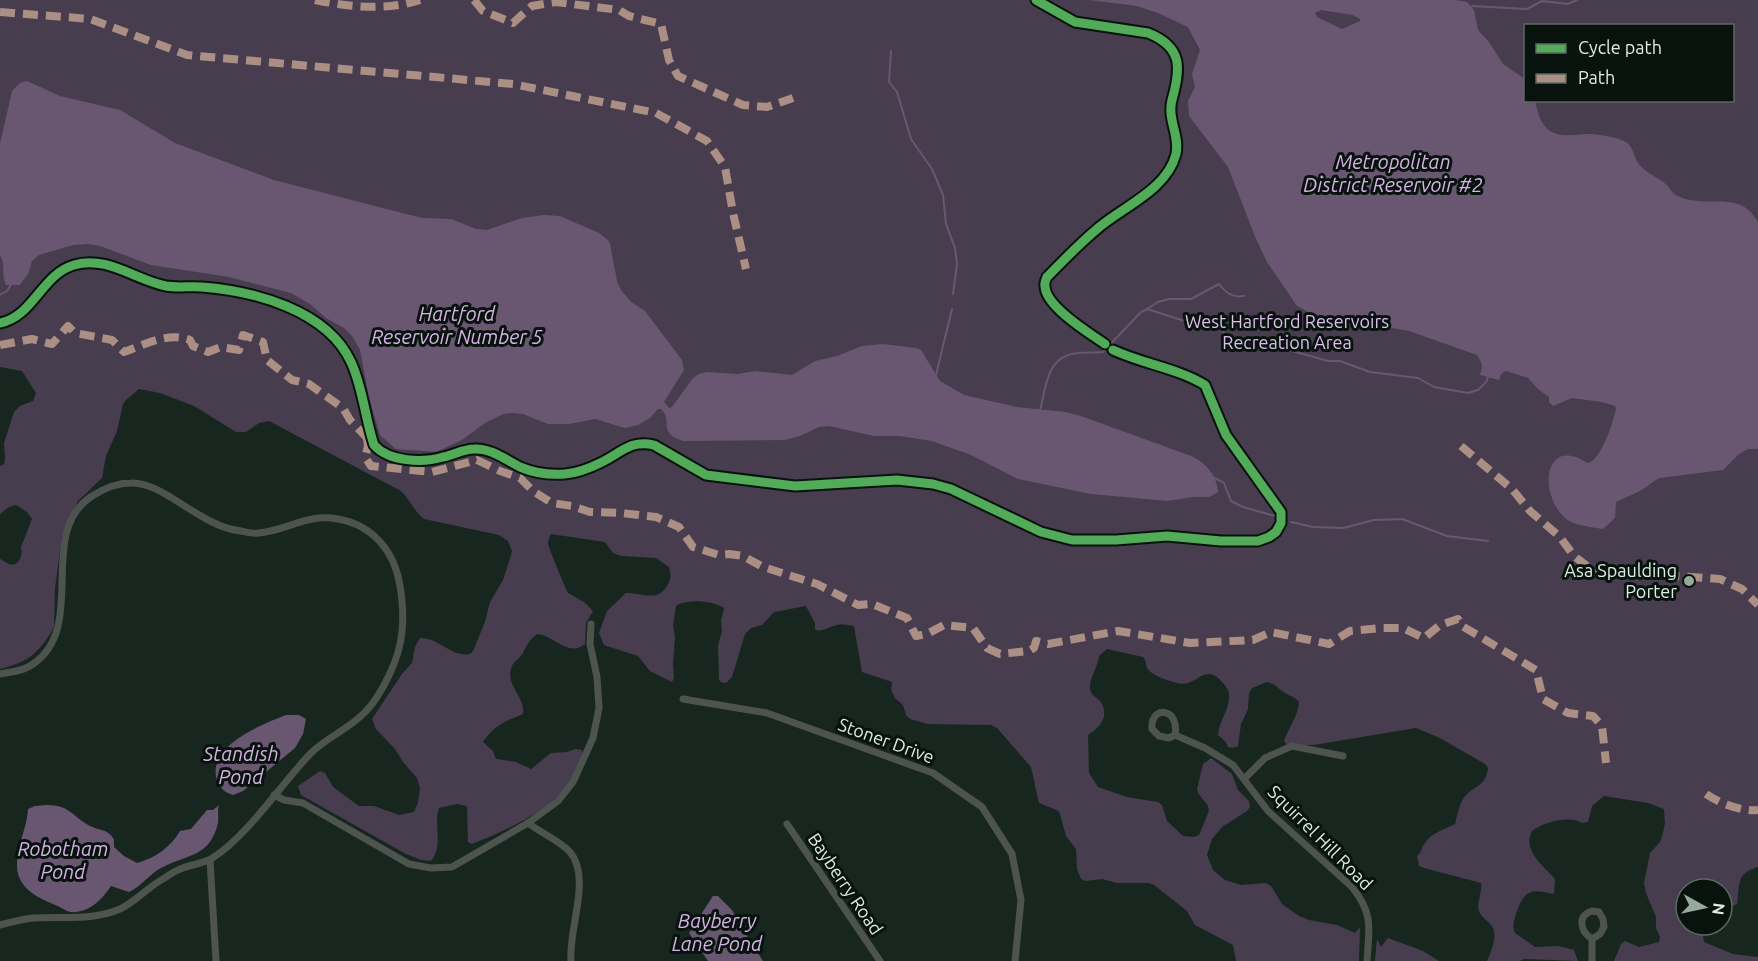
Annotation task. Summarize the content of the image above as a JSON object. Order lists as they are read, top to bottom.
{
  "streets": {
    "street": ["Stoner Drive", "Squirrel Hill Road", "Bayberry Road"]
  },
  "water": [
    "Metropolitan District Reservoir #2",
    "Hartford Reservoir Number 5",
    "Standish Pond",
    "Robotham Pond",
    "Bayberry Lane Pond"
  ],
  "parks": ["West Hartford Reservoirs Recreation Area"],
  "places": ["Asa Spaulding Porter"],
  "legend": ["Cycle path", "Path"],
  "north": "right"
}
